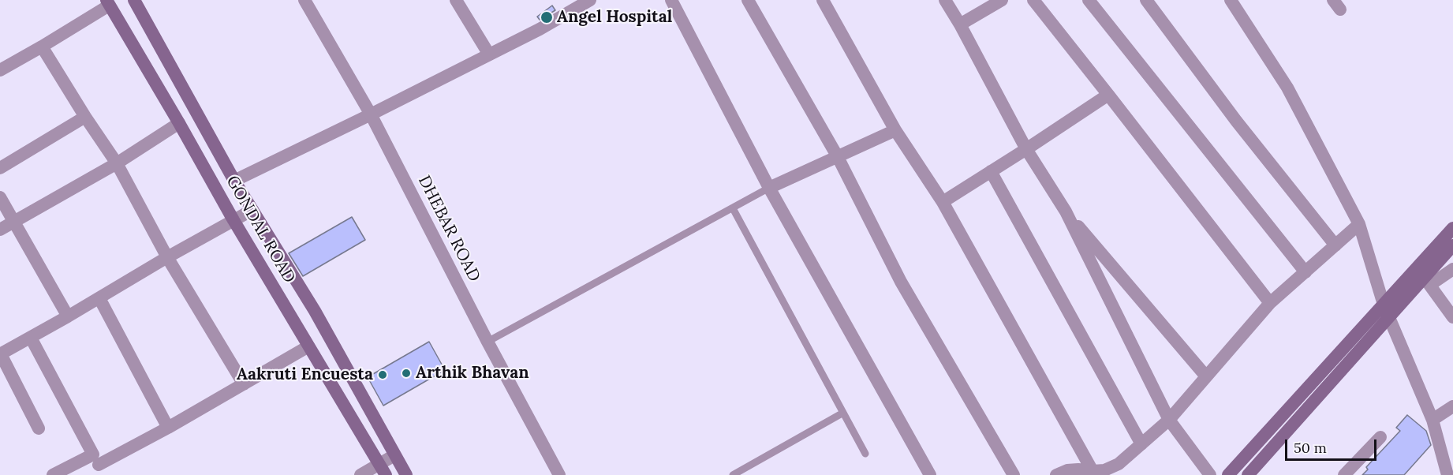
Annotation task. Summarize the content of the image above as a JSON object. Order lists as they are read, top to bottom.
{
  "streets": {
    "main road": ["GONDAL ROAD"],
    "street": ["DHEBAR ROAD"]
  },
  "places": ["Angel Hospital", "Arthik Bhavan", "Aakruti Encuesta"],
  "scale_bar": "50 m"
}
